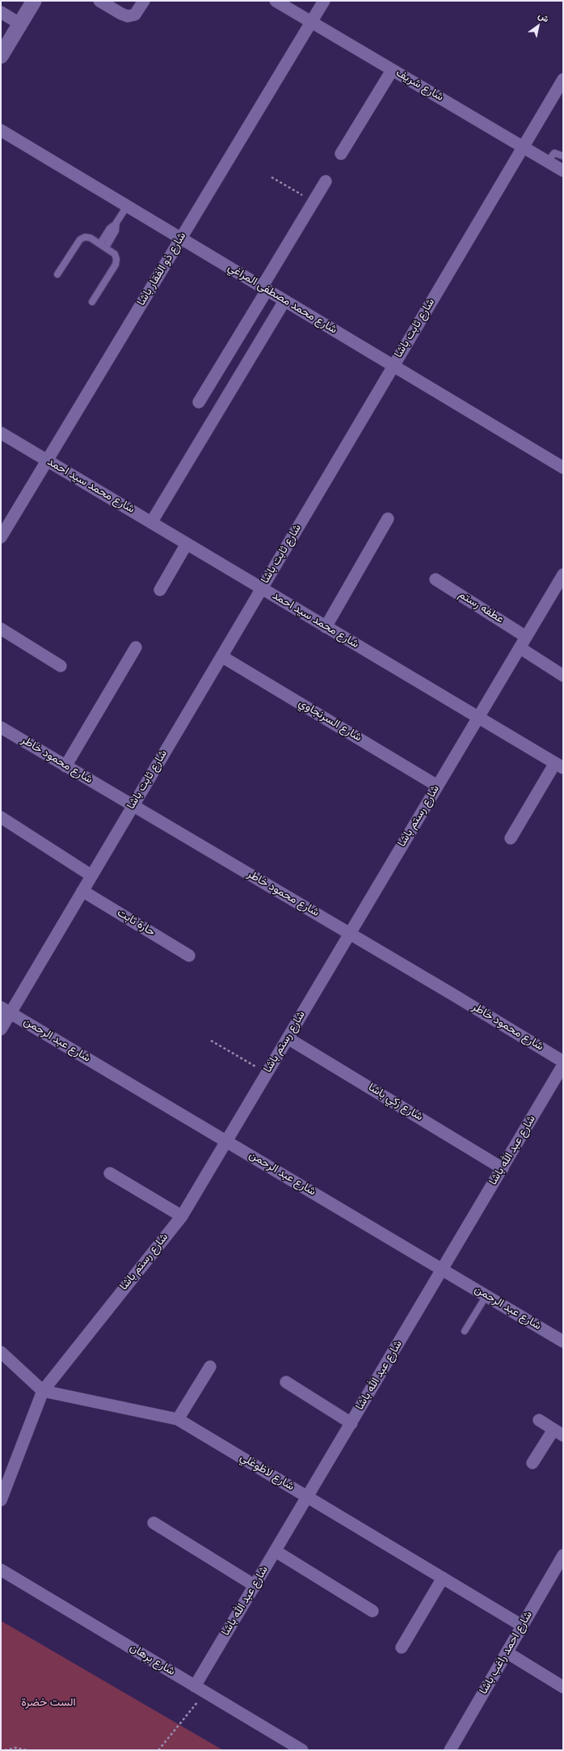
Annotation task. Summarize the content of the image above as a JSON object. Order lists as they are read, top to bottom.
{
  "streets": {
    "street": [
      "شارع شريف",
      "شارع ذو الفقار باشا",
      "شارع محمد مصطفى المراغي",
      "شارع ثابت باشا",
      "شارع محمد سيد احمد",
      "عطفه رستم",
      "شارع السرنجاوي",
      "شارع محمود خاطر",
      "شارع رستم باشا",
      "حارة ثابت",
      "شارع عبد الرحمن",
      "شارع زكي باشا",
      "شارع عبد الله باشا",
      "شارع لاظوغلي",
      "شارع احمد راغب باشا",
      "شارع برهان"
    ]
  },
  "crossings": [
    ["شارع شريف", "شارع ذو الفقار باشا"],
    ["شارع شريف", "شارع ثابت باشا"],
    ["شارع ذو الفقار باشا", "شارع محمد مصطفى المراغي"],
    ["شارع ذو الفقار باشا", "شارع محمد سيد احمد"],
    ["شارع محمد مصطفى المراغي", "شارع ثابت باشا"],
    ["شارع ثابت باشا", "شارع محمد سيد احمد"],
    ["شارع ثابت باشا", "شارع السرنجاوي"],
    ["شارع ثابت باشا", "شارع محمود خاطر"],
    ["شارع ثابت باشا", "حارة ثابت"],
    ["شارع ثابت باشا", "شارع عبد الرحمن"],
    ["شارع محمد سيد احمد", "شارع رستم باشا"],
    ["عطفه رستم", "شارع رستم باشا"],
    ["شارع السرنجاوي", "شارع رستم باشا"],
    ["شارع محمود خاطر", "شارع رستم باشا"],
    ["شارع رستم باشا", "شارع عبد الرحمن"],
    ["شارع رستم باشا", "شارع زكي باشا"],
    ["شارع رستم باشا", "شارع لاظوغلي"],
    ["شارع عبد الرحمن", "شارع عبد الله باشا"],
    ["شارع زكي باشا", "شارع عبد الله باشا"],
    ["شارع عبد الله باشا", "شارع لاظوغلي"],
    ["شارع عبد الله باشا", "شارع برهان"],
    ["شارع لاظوغلي", "شارع احمد راغب باشا"]
  ],
  "parks": ["الست خضرة"],
  "north": "top right"
}
